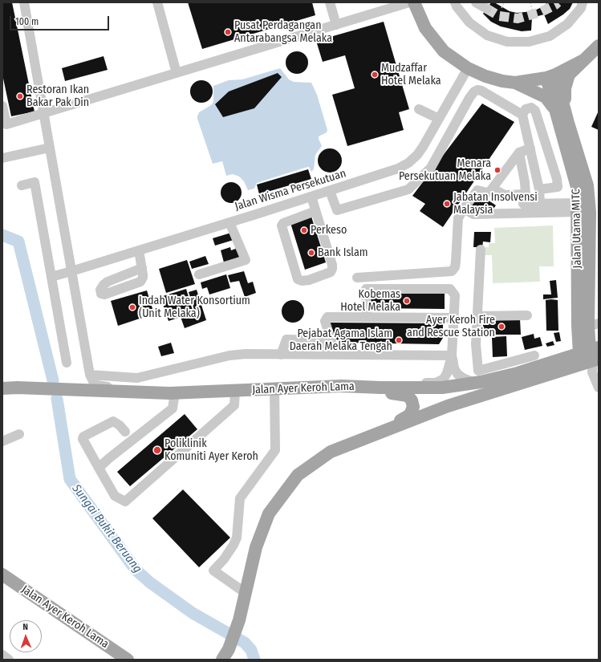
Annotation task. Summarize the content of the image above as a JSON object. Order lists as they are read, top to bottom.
{
  "streets": {
    "main road": ["Jalan Utama MITC", "Jalan Ayer Keroh Lama"],
    "street": ["Jalan Wisma Persekutuan"]
  },
  "crossings": [
    ["Jalan Utama MITC", "Jalan Ayer Keroh Lama"]
  ],
  "water": ["Sungai Bukit Beruang"],
  "places": [
    "Pusat Perdagangan Antarabangsa Melaka",
    "Mudzaffar Hotel Melaka",
    "Restoran Ikan Bakar Pak Din",
    "Menara Persekutuan Melaka",
    "Jabatan Insolvensi Malaysia",
    "Perkeso",
    "Bank Islam",
    "Kobemas Hotel Melaka",
    "Indah Water Konsortium (Unit Melaka)",
    "Ayer Keroh Fire and Rescue Station",
    "Pejabat Agama Islam Daerah Melaka Tengah",
    "Poliklinik Komuniti Ayer Keroh"
  ],
  "scale_bar": "100 m",
  "north": "top"
}
